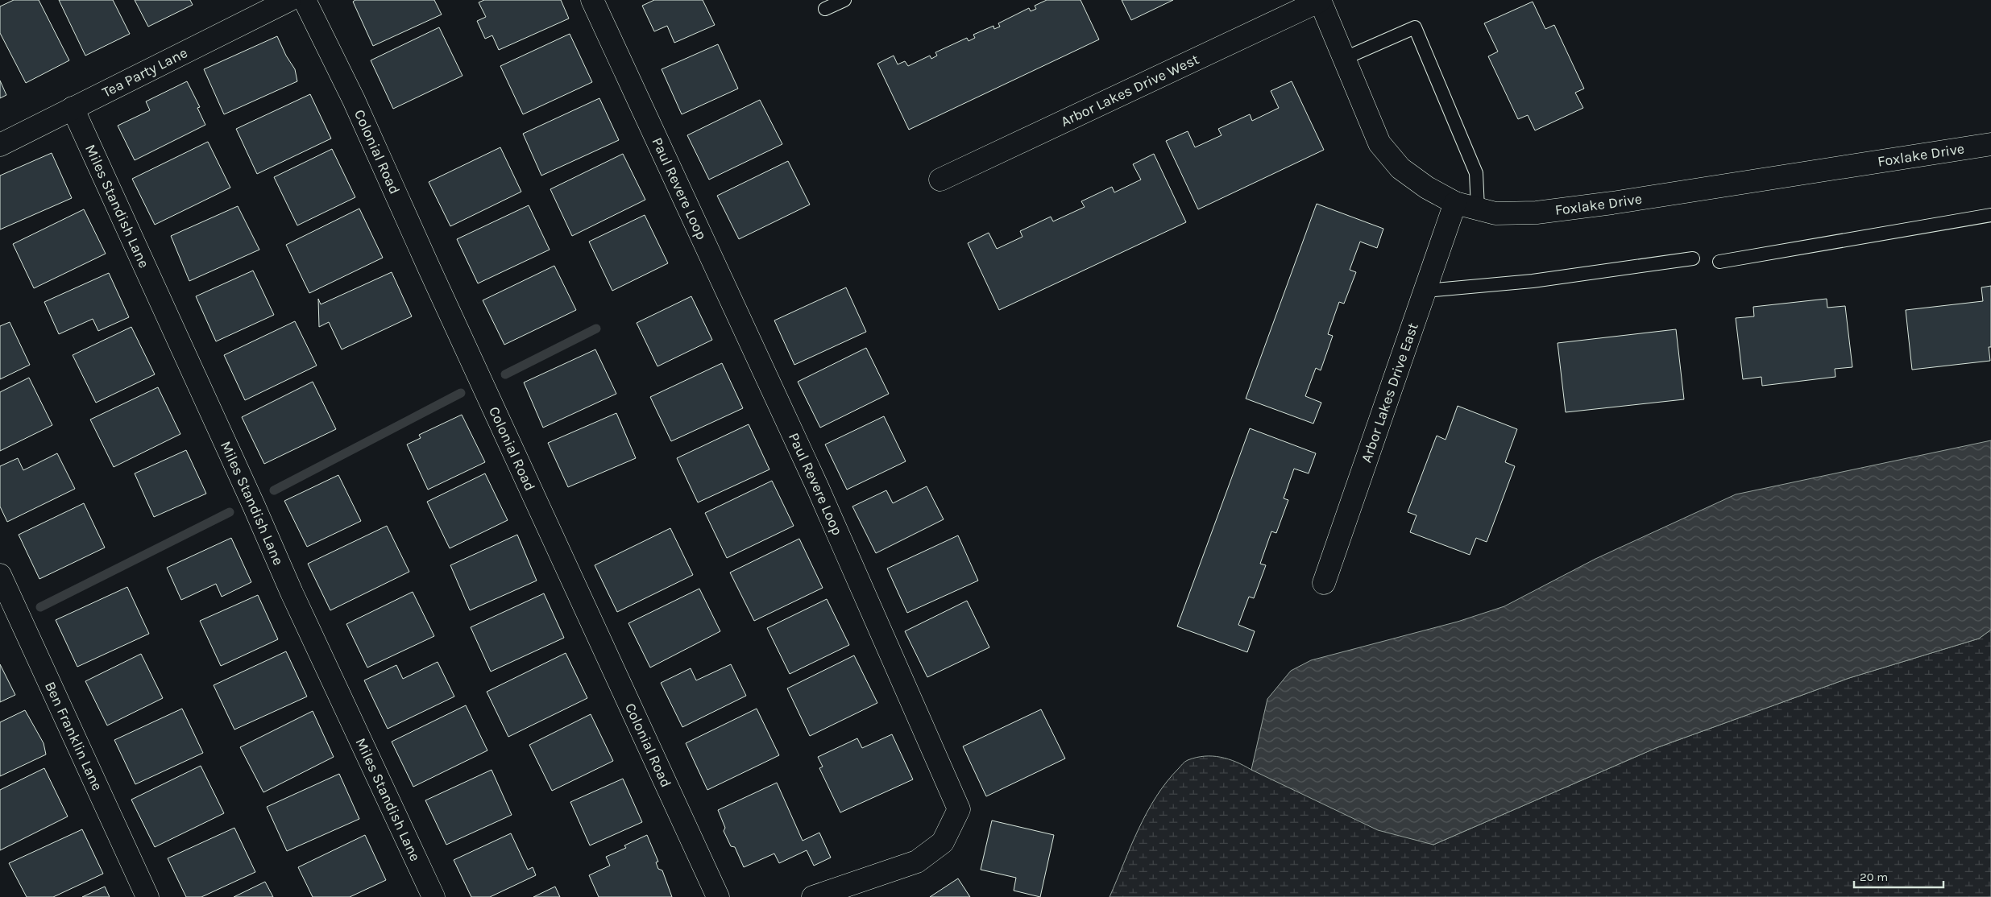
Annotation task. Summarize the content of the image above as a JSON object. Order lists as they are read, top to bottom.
{
  "streets": {
    "street": [
      "Tea Party Lane",
      "Arbor Lakes Drive West",
      "Colonial Road",
      "Foxlake Drive",
      "Paul Revere Loop",
      "Miles Standish Lane",
      "Arbor Lakes Drive East",
      "Ben Franklin Lane"
    ]
  },
  "crossings": [
    ["Tea Party Lane", "Miles Standish Lane"],
    ["Arbor Lakes Drive West", "Foxlake Drive"],
    ["Foxlake Drive", "Arbor Lakes Drive East"]
  ],
  "scale_bar": "20 m"
}
